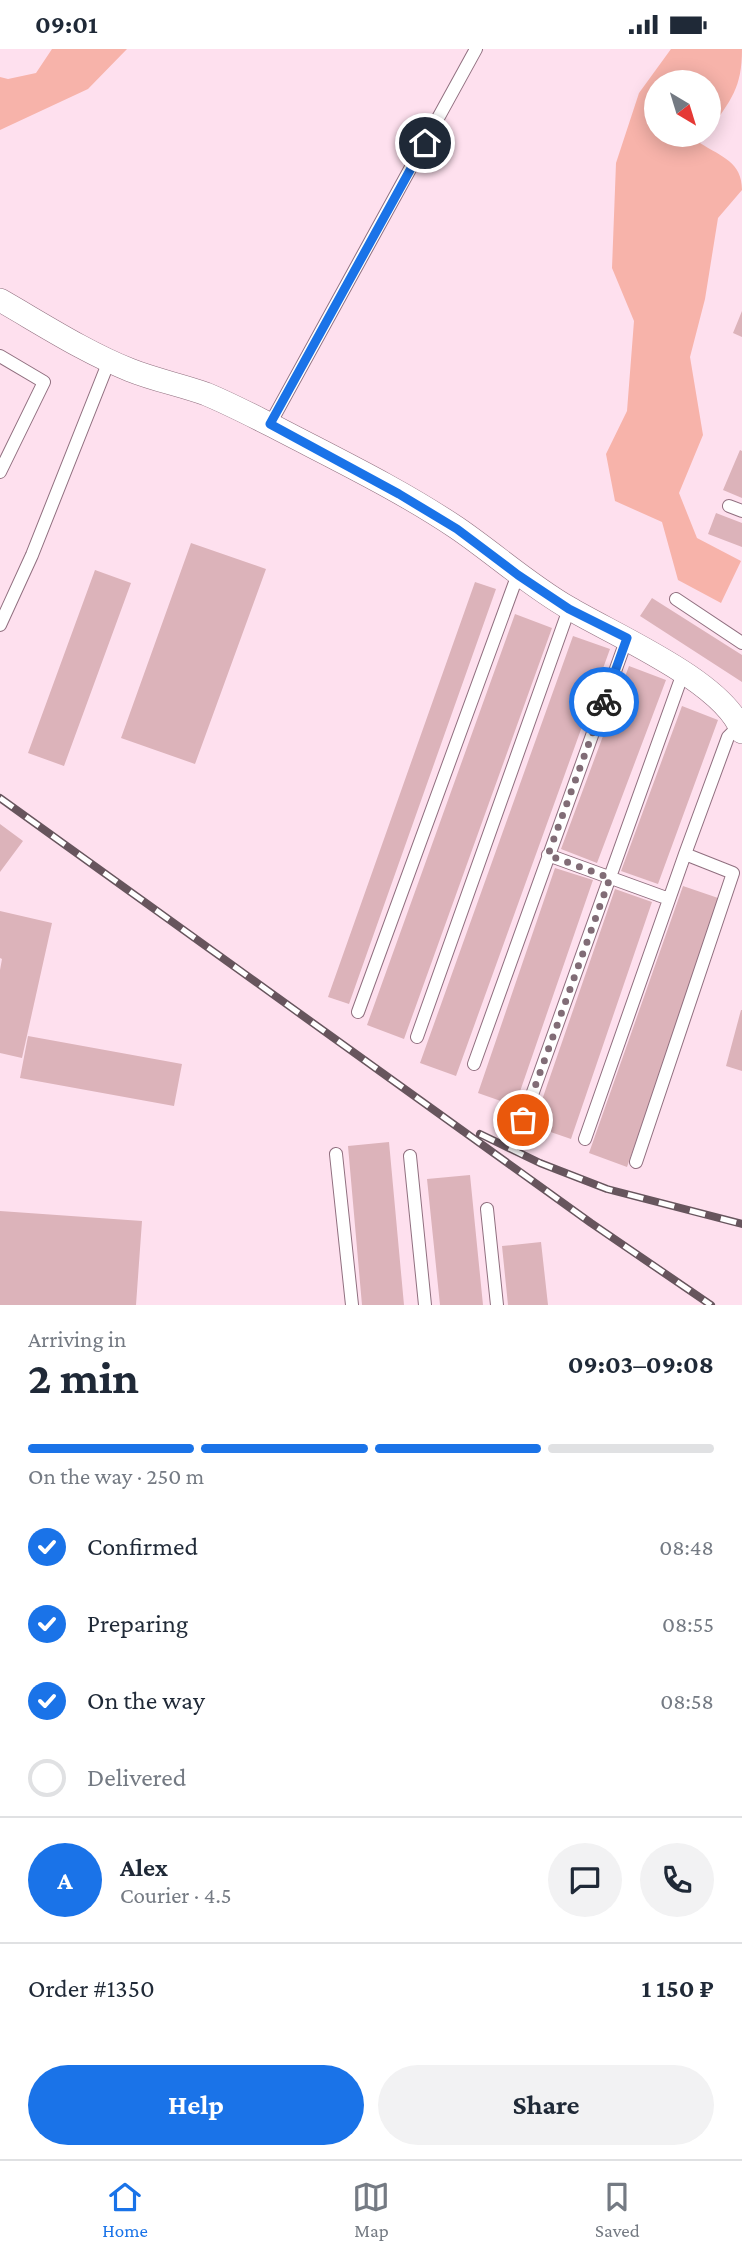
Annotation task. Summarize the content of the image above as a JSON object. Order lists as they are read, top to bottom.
{
  "north": "bottom right",
  "page": {
    "status": "09:01",
    "heading": ["2 min", "Arriving in", "09:03–09:08"],
    "panel": [
      "Alex",
      "Courier · 4.5",
      "Order #1350",
      "1 150 ₽"
    ],
    "bar": "On the way · 250 m",
    "list": [
      ["Confirmed", "08:48"],
      ["Preparing", "08:55"],
      ["On the way", "08:58"],
      "Delivered"
    ],
    "round": "A",
    "buttons": ["Help", "Share"],
    "tabs": ["Home", "Map", "Saved"]
  }
}
